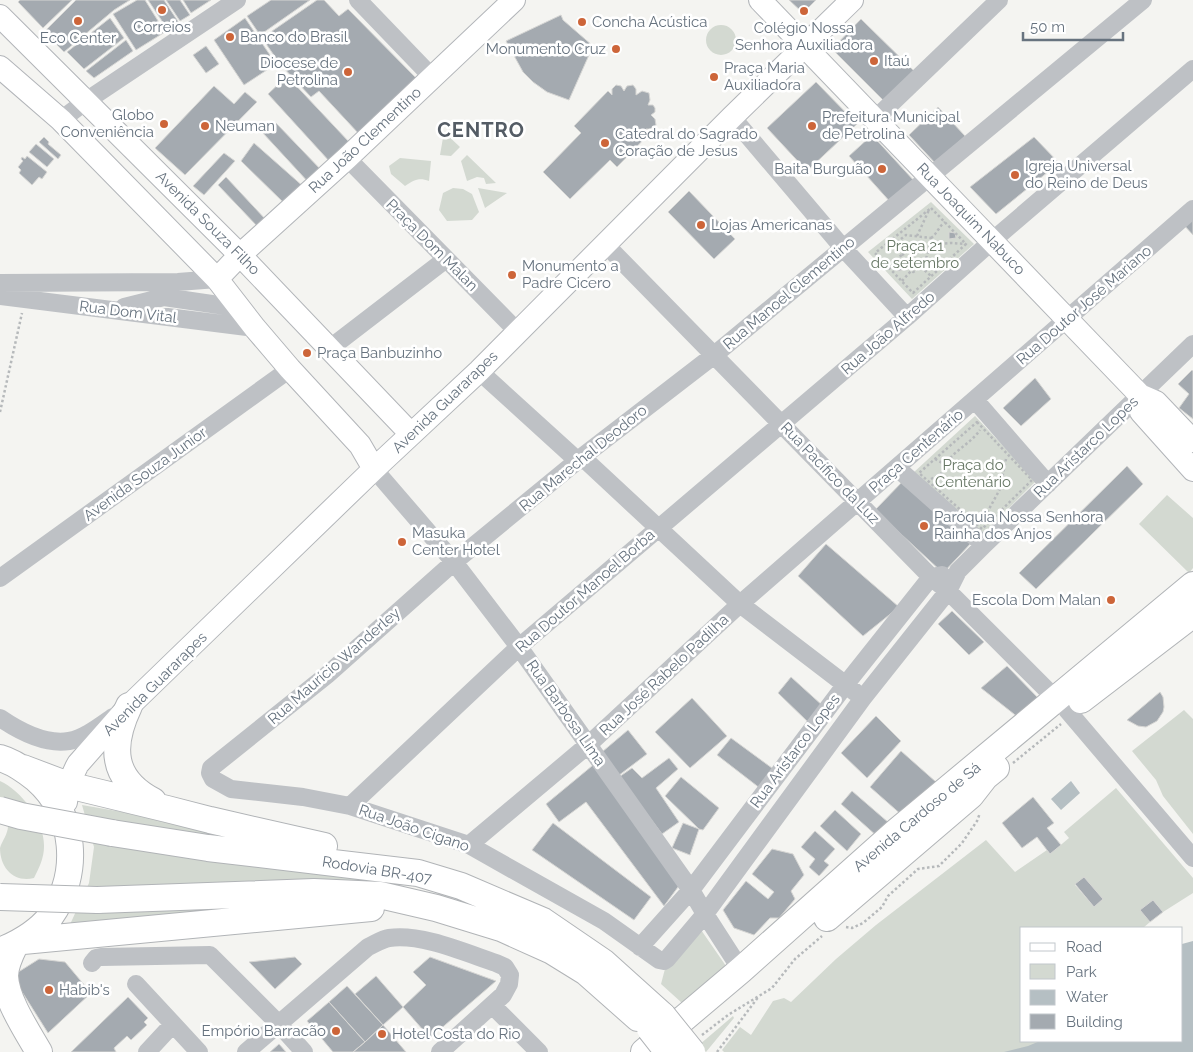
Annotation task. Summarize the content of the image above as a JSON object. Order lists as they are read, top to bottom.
{
  "streets": {
    "highway": ["Avenida Cardoso de Sá", "Rodovia BR-407"],
    "main road": [
      "Rua João Clementino",
      "Rua Joaquim Nabuco",
      "Avenida Souza Filho",
      "Avenida Guararapes"
    ],
    "street": [
      "Praça Dom Malan",
      "Rua Manoel Clementino",
      "Rua Doutor José Mariano",
      "Rua Dom Vital",
      "Rua João Alfredo",
      "Rua Aristarco Lopes",
      "Praça Centenário",
      "Rua Marechal Deodoro",
      "Rua Pacífico da Luz",
      "Avenida Souza Junior",
      "Rua Doutor Manoel Borba",
      "Rua Maurício Wanderley",
      "Rua José Rabelo Padilha",
      "Rua Barbosa Lima",
      "Rua João Cigano"
    ]
  },
  "crossings": [
    ["Rua João Clementino", "Avenida Souza Filho"],
    ["Rua João Clementino", "Praça Dom Malan"],
    ["Rua João Clementino", "Rua Dom Vital"],
    ["Rua Joaquim Nabuco", "Rua Manoel Clementino"],
    ["Rua Joaquim Nabuco", "Rua Doutor José Mariano"],
    ["Rua Joaquim Nabuco", "Rua João Alfredo"],
    ["Rua Joaquim Nabuco", "Avenida Guararapes"],
    ["Rua Joaquim Nabuco", "Rua Aristarco Lopes"],
    ["Avenida Souza Filho", "Avenida Guararapes"],
    ["Praça Dom Malan", "Avenida Guararapes"],
    ["Rua Manoel Clementino", "Rua Marechal Deodoro"],
    ["Rua Manoel Clementino", "Rua Pacífico da Luz"],
    ["Rua Doutor José Mariano", "Praça Centenário"],
    ["Rua João Alfredo", "Rua Pacífico da Luz"],
    ["Rua João Alfredo", "Rua Doutor Manoel Borba"],
    ["Avenida Guararapes", "Rua Pacífico da Luz"],
    ["Avenida Guararapes", "Rua Barbosa Lima"],
    ["Rua Aristarco Lopes", "Rua Pacífico da Luz"],
    ["Rua Aristarco Lopes", "Rua Barbosa Lima"],
    ["Rua Aristarco Lopes", "Rua João Cigano"],
    ["Praça Centenário", "Rua Pacífico da Luz"],
    ["Praça Centenário", "Rua José Rabelo Padilha"],
    ["Rua Marechal Deodoro", "Rua Pacífico da Luz"],
    ["Rua Marechal Deodoro", "Rua Maurício Wanderley"],
    ["Rua Marechal Deodoro", "Rua Barbosa Lima"],
    ["Rua Pacífico da Luz", "Rua Doutor Manoel Borba"],
    ["Rua Pacífico da Luz", "Rua José Rabelo Padilha"],
    ["Rua Pacífico da Luz", "Avenida Cardoso de Sá"],
    ["Rua Doutor Manoel Borba", "Rua Barbosa Lima"],
    ["Rua Doutor Manoel Borba", "Rua João Cigano"],
    ["Rua Maurício Wanderley", "Rua Barbosa Lima"],
    ["Rua Maurício Wanderley", "Rua João Cigano"],
    ["Rua José Rabelo Padilha", "Rua Barbosa Lima"],
    ["Rua José Rabelo Padilha", "Rua João Cigano"],
    ["Rua Barbosa Lima", "Avenida Cardoso de Sá"],
    ["Avenida Cardoso de Sá", "Rodovia BR-407"]
  ],
  "districts": ["CENTRO"],
  "parks": ["Praça 21 de setembro", "Praça do Centenário"],
  "places": [
    "Correios",
    "Colégio Nossa Senhora Auxiliadora",
    "Eco Center",
    "Concha Acústica",
    "Banco do Brasil",
    "Monumento Cruz",
    "Itaú",
    "Diocese de Petrolina",
    "Praça Maria Auxiliadora",
    "Globo Conveniência",
    "Neuman",
    "Prefeitura Municipal de Petrolina",
    "Catedral do Sagrado Coração de Jesus",
    "Baita Burguão",
    "Igreja Universal do Reino de Deus",
    "Lojas Americanas",
    "Monumento a Padre Cicero",
    "Praça Banbuzinho",
    "Paróquia Nossa Senhora Rainha dos Anjos",
    "Masuka Center Hotel",
    "Escola Dom Malan",
    "Habib's",
    "Empório Barracão",
    "Hotel Costa do Rio"
  ],
  "legend": [
    "Road",
    "Park",
    "Water",
    "Building"
  ],
  "scale_bar": "50 m"
}
